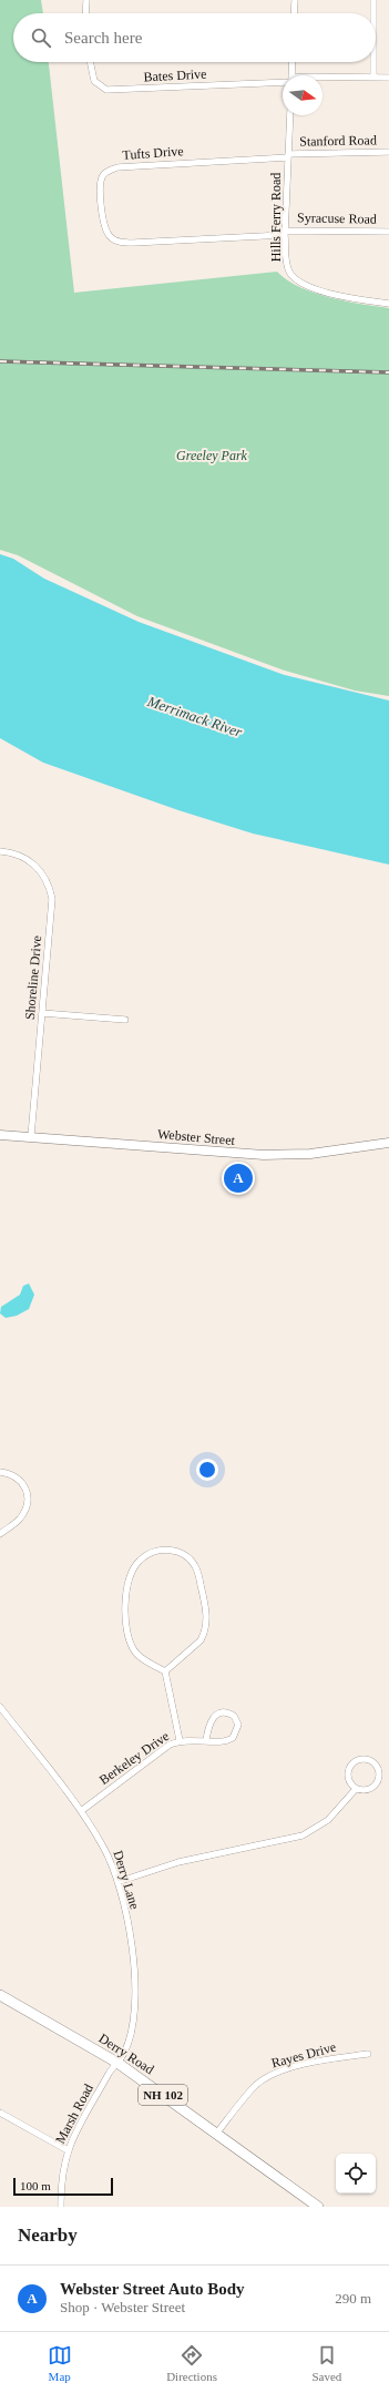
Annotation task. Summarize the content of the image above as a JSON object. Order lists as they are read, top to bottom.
{
  "streets": {
    "main road": ["Webster Street", "Derry Road", "NH 102"],
    "street": [
      "Bates Drive",
      "Stanford Road",
      "Tufts Drive",
      "Hills Ferry Road",
      "Syracuse Road",
      "Shoreline Drive",
      "Berkeley Drive",
      "Derry Lane",
      "Rayes Drive",
      "Marsh Road"
    ]
  },
  "crossings": [
    ["Stanford Road", "Tufts Drive"],
    ["Stanford Road", "Hills Ferry Road"],
    ["Tufts Drive", "Hills Ferry Road"],
    ["Tufts Drive", "Syracuse Road"],
    ["Hills Ferry Road", "Syracuse Road"],
    ["Shoreline Drive", "Webster Street"],
    ["Berkeley Drive", "Derry Lane"],
    ["Derry Lane", "Derry Road"],
    ["Derry Lane", "Marsh Road"],
    ["Derry Road", "Rayes Drive"],
    ["Derry Road", "Marsh Road"]
  ],
  "water": ["Merrimack River"],
  "parks": ["Greeley Park"],
  "scale_bar": "100 m",
  "north": "right",
  "page": {
    "search": "Search here",
    "pins": "A",
    "scale": "100 m",
    "heading": "Nearby",
    "list": [
      {
        "mark": "A",
        "name": "Webster Street Auto Body",
        "note": "Shop · Webster Street",
        "value": "290 m"
      }
    ],
    "nav": ["Map", "Directions", "Saved"]
  }
}
